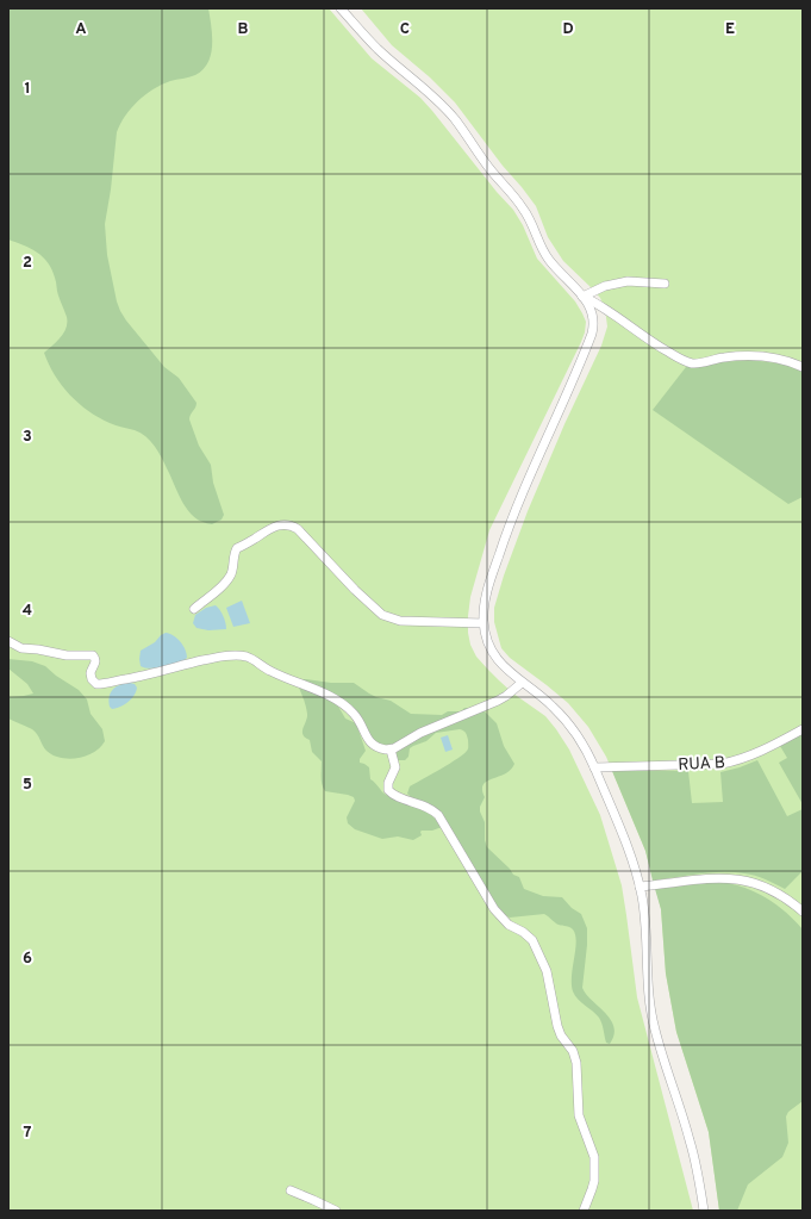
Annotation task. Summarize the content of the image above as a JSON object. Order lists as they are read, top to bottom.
{
  "streets": {
    "street": ["RUA B"]
  },
  "grid": {
    "columns": [
      "A",
      "B",
      "C",
      "D",
      "E"
    ],
    "rows": [
      "1",
      "2",
      "3",
      "4",
      "5",
      "6",
      "7"
    ]
  }
}
